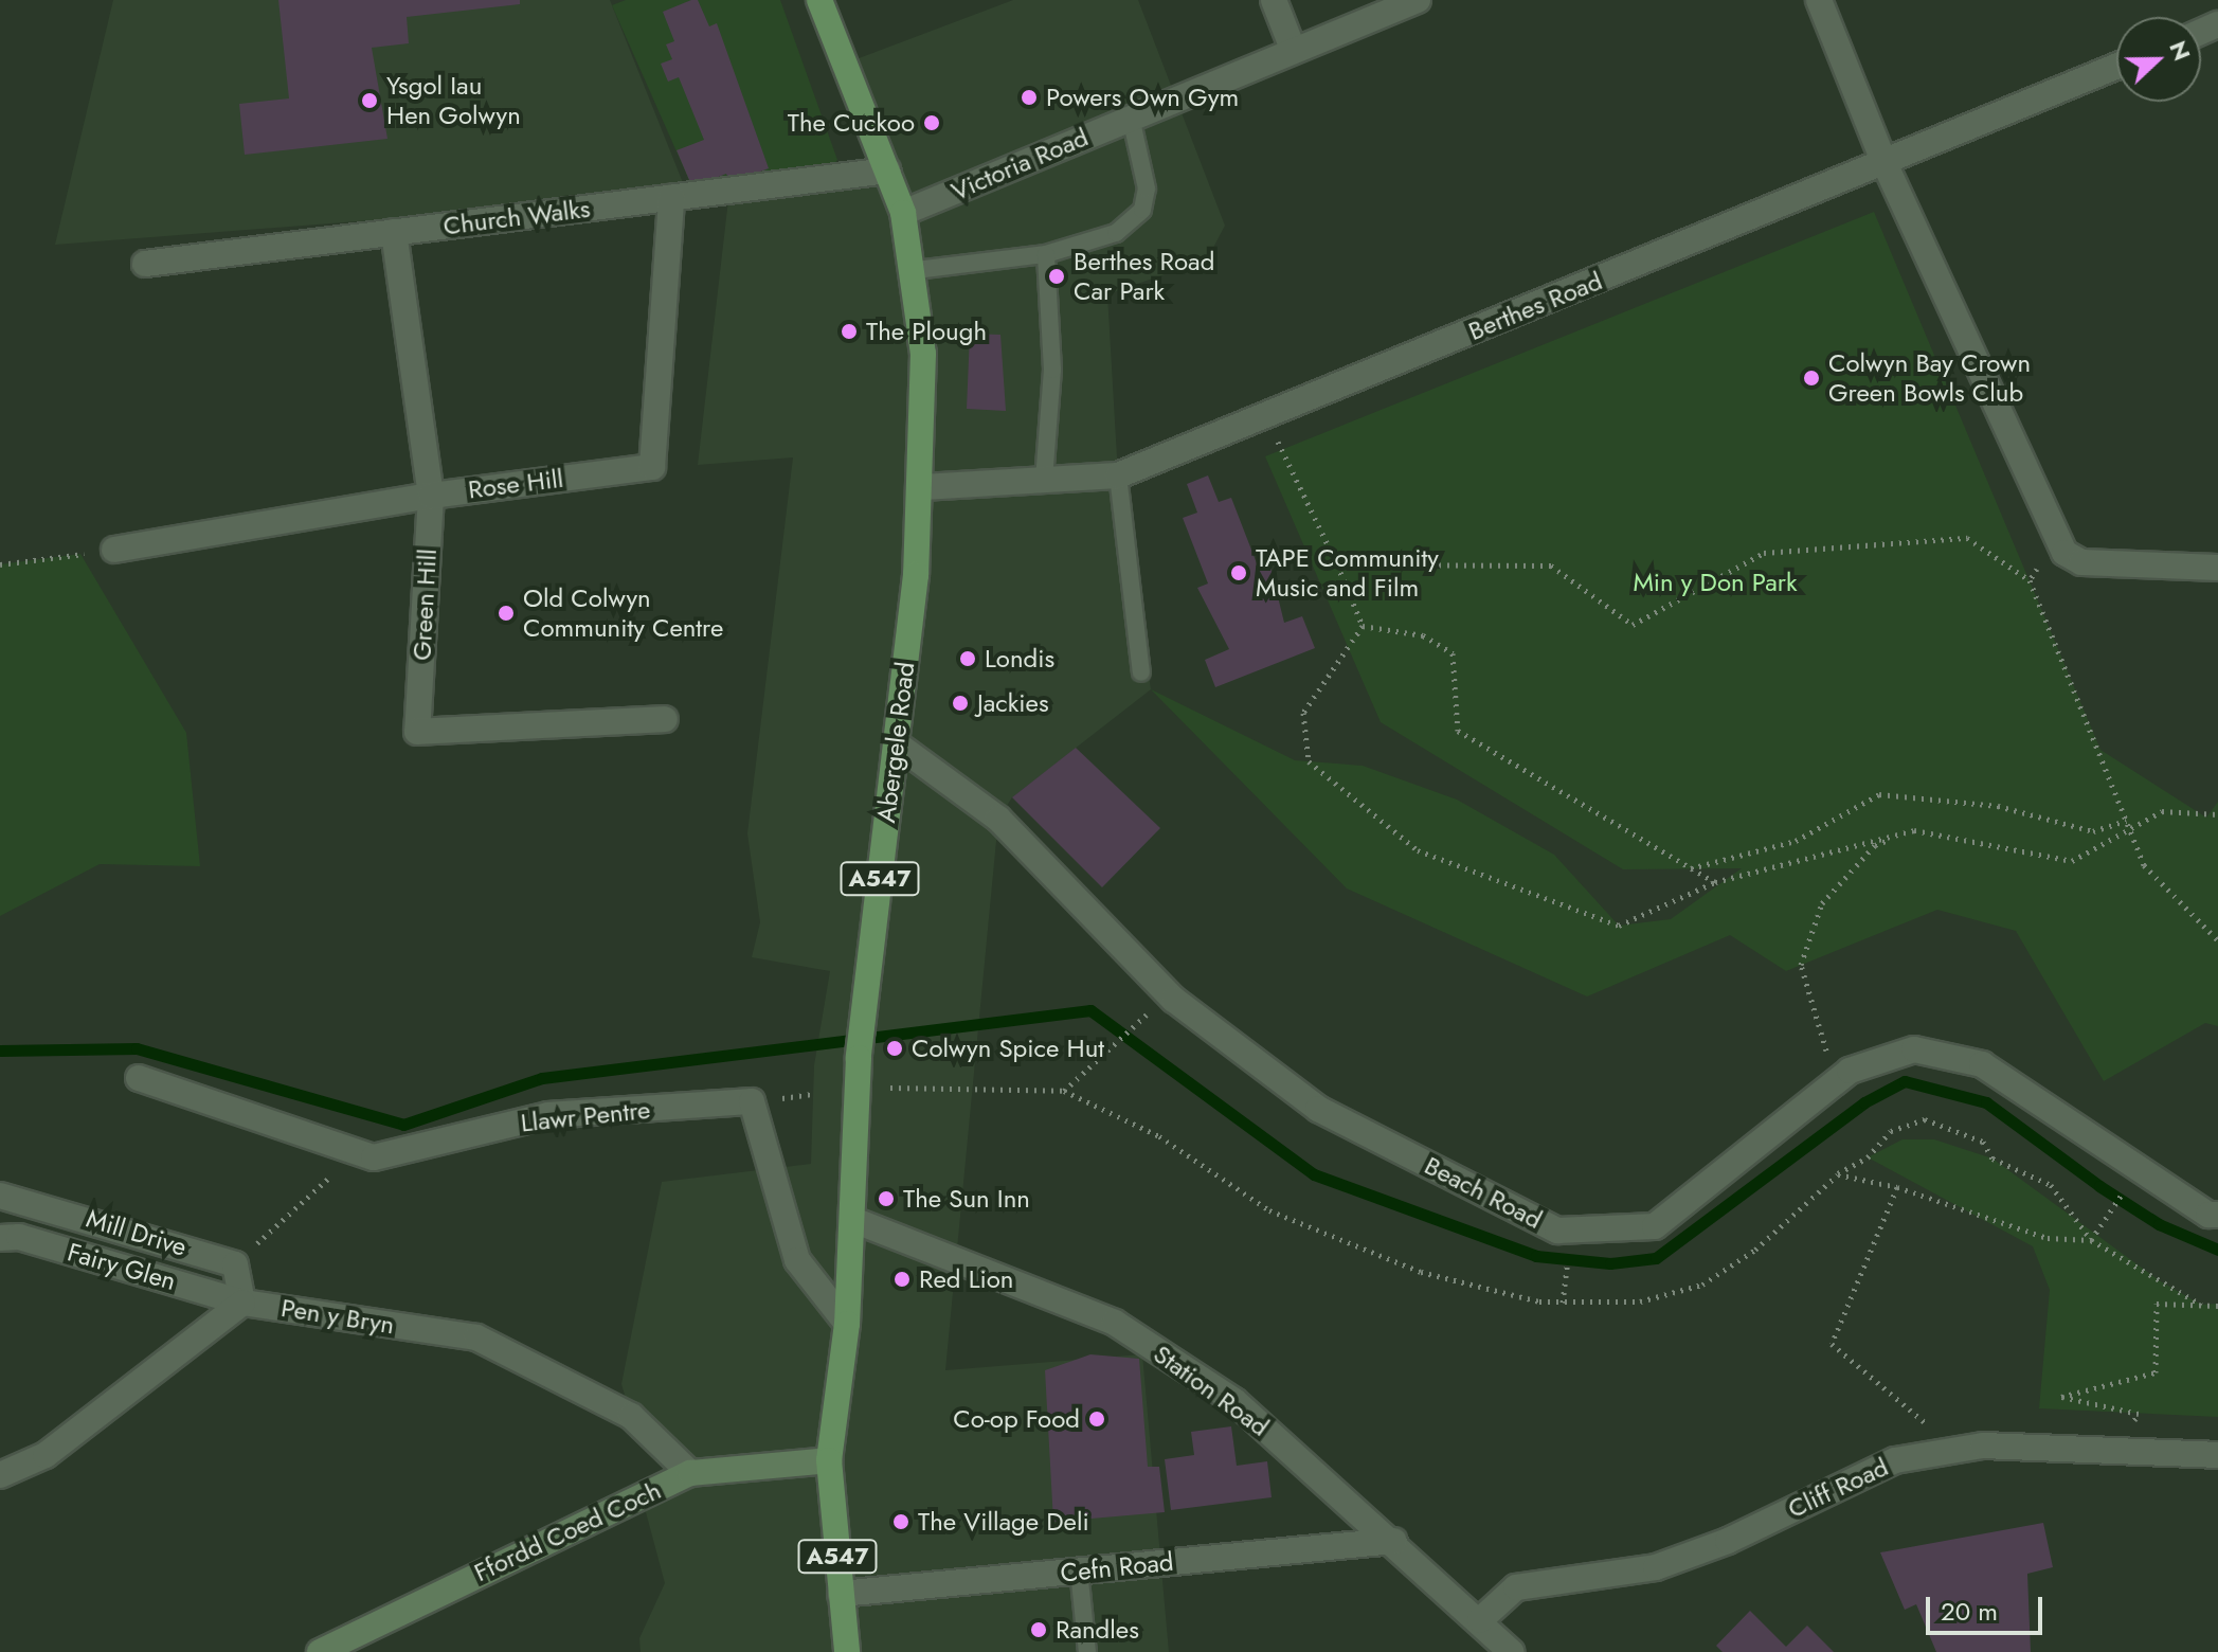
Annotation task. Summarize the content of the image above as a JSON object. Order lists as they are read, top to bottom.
{
  "streets": {
    "main road": ["Abergele Road", "A547"],
    "street": [
      "Victoria Road",
      "Church Walks",
      "Berthes Road",
      "Rose Hill",
      "Green Hill",
      "Llawr Pentre",
      "Beach Road",
      "Mill Drive",
      "Fairy Glen",
      "Pen y Bryn",
      "Station Road",
      "Cliff Road",
      "Ffordd Coed Coch",
      "Cefn Road"
    ]
  },
  "crossings": [
    ["Victoria Road", "Abergele Road"],
    ["Church Walks", "Rose Hill"],
    ["Church Walks", "Green Hill"],
    ["Church Walks", "Abergele Road"],
    ["Berthes Road", "Abergele Road"],
    ["Rose Hill", "Green Hill"],
    ["Abergele Road", "Llawr Pentre"],
    ["Abergele Road", "Beach Road"],
    ["Abergele Road", "Station Road"],
    ["Abergele Road", "Ffordd Coed Coch"],
    ["Abergele Road", "Cefn Road"],
    ["Fairy Glen", "Pen y Bryn"],
    ["Pen y Bryn", "Ffordd Coed Coch"],
    ["Station Road", "Cliff Road"],
    ["Station Road", "Cefn Road"]
  ],
  "parks": ["Min y Don Park"],
  "places": [
    "Powers Own Gym",
    "Ysgol Iau Hen Golwyn",
    "The Cuckoo",
    "Berthes Road Car Park",
    "The Plough",
    "Colwyn Bay Crown Green Bowls Club",
    "TAPE Community Music and Film",
    "Old Colwyn Community Centre",
    "Londis",
    "Jackies",
    "Colwyn Spice Hut",
    "The Sun Inn",
    "Red Lion",
    "Co-op Food",
    "The Village Deli",
    "Randles"
  ],
  "scale_bar": "20 m",
  "north": "right"
}
